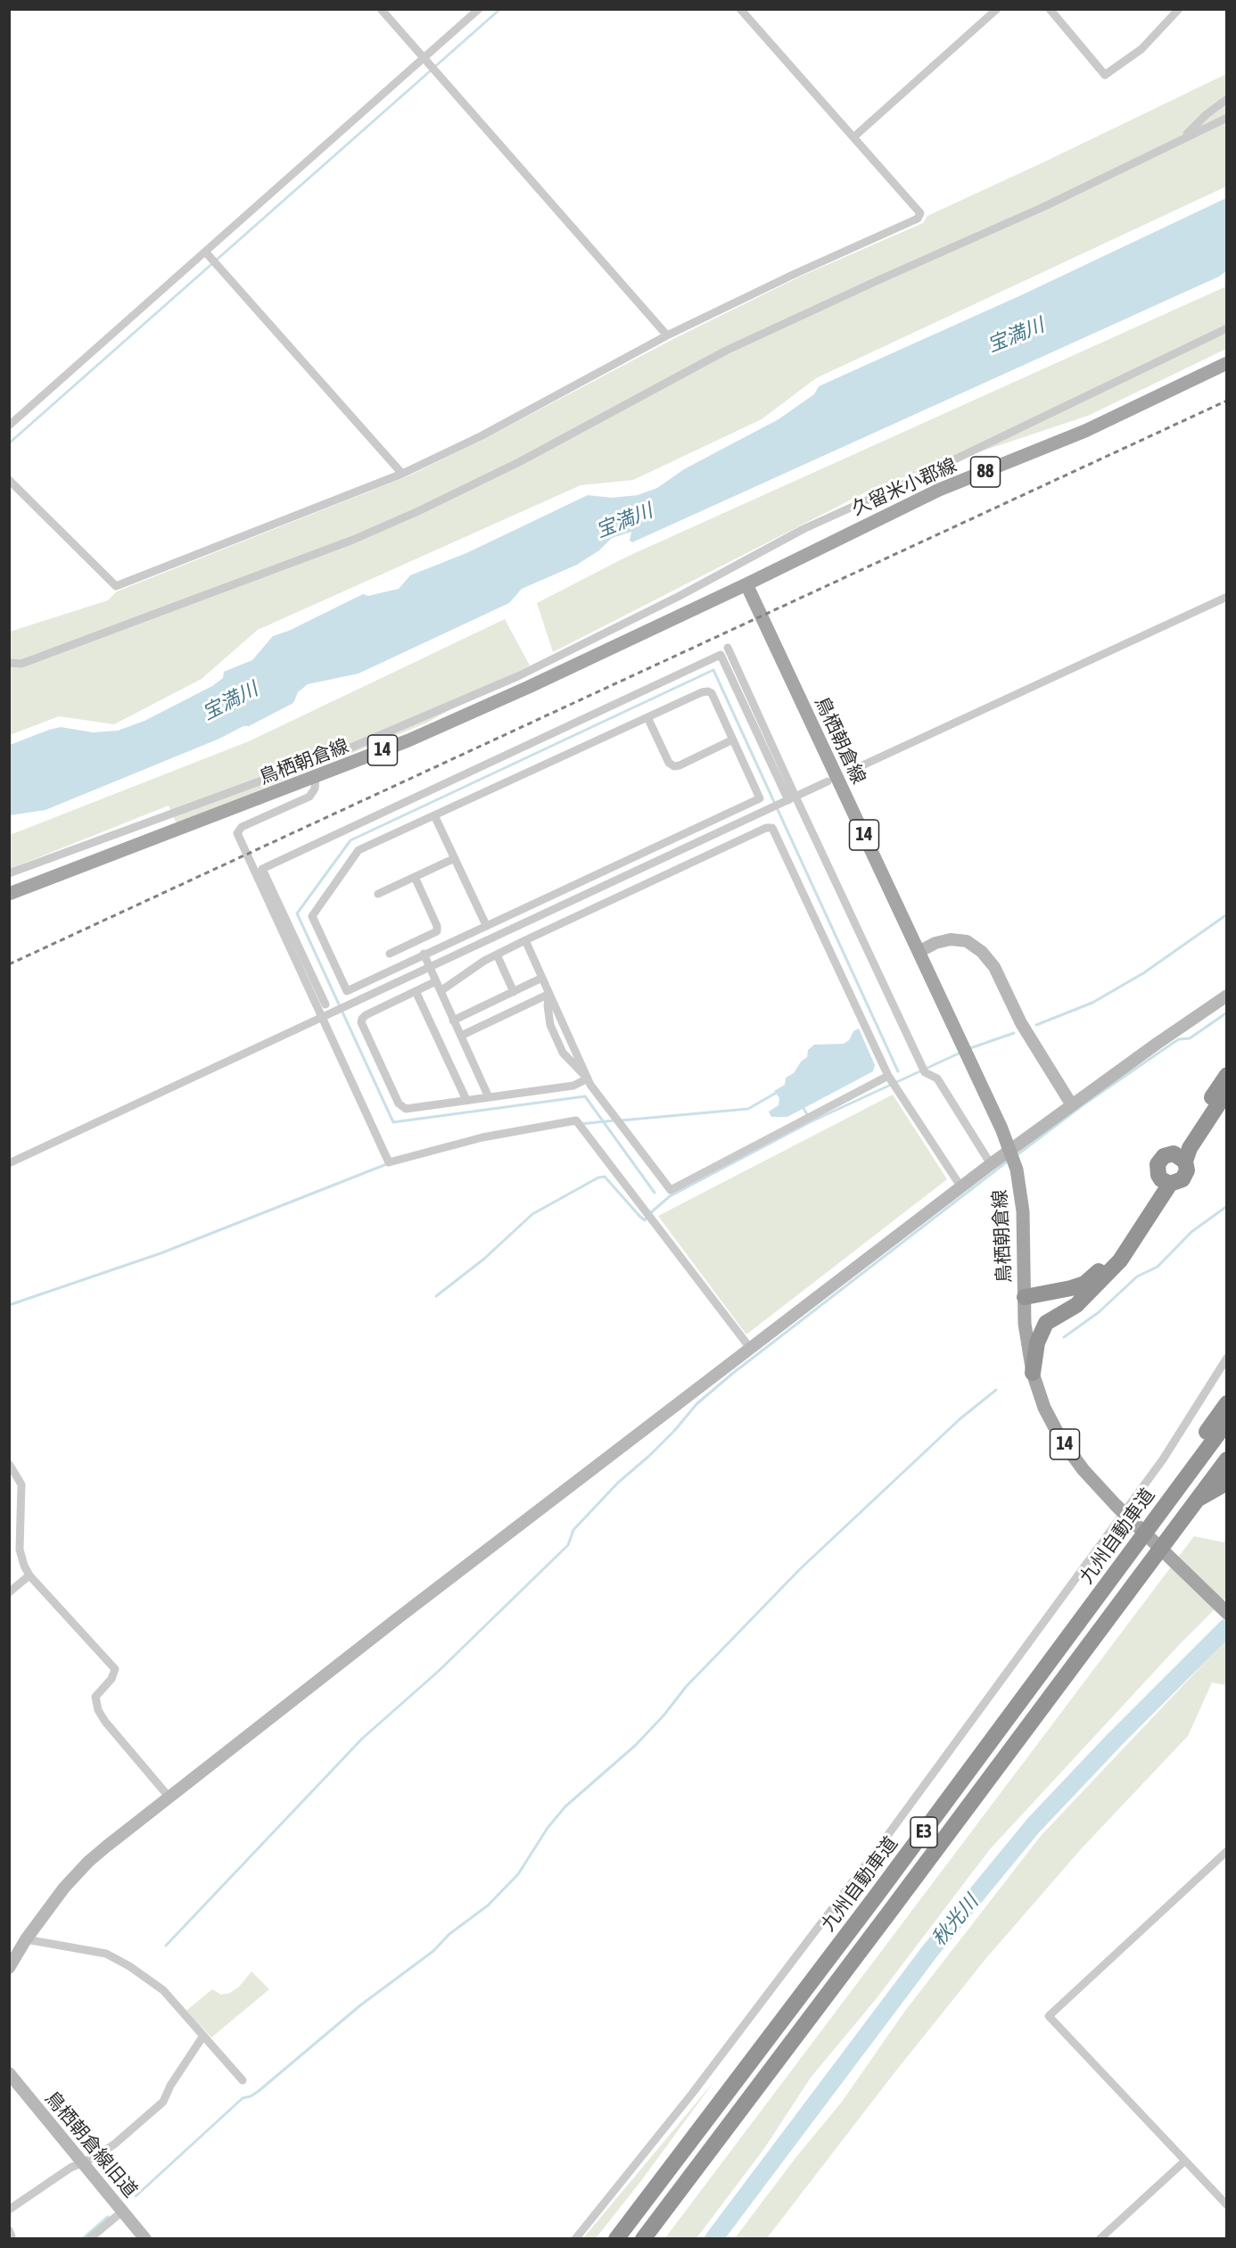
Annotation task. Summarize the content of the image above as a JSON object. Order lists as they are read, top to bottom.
{
  "streets": {
    "highway": ["九州自動車道", "E3"],
    "main road": [
      "88",
      "久留米小郡線",
      "鳥栖朝倉線",
      "14"
    ],
    "street": ["鳥栖朝倉線旧道"]
  },
  "crossings": [
    ["久留米小郡線", "鳥栖朝倉線"]
  ],
  "water": ["宝満川", "秋光川"]
}
